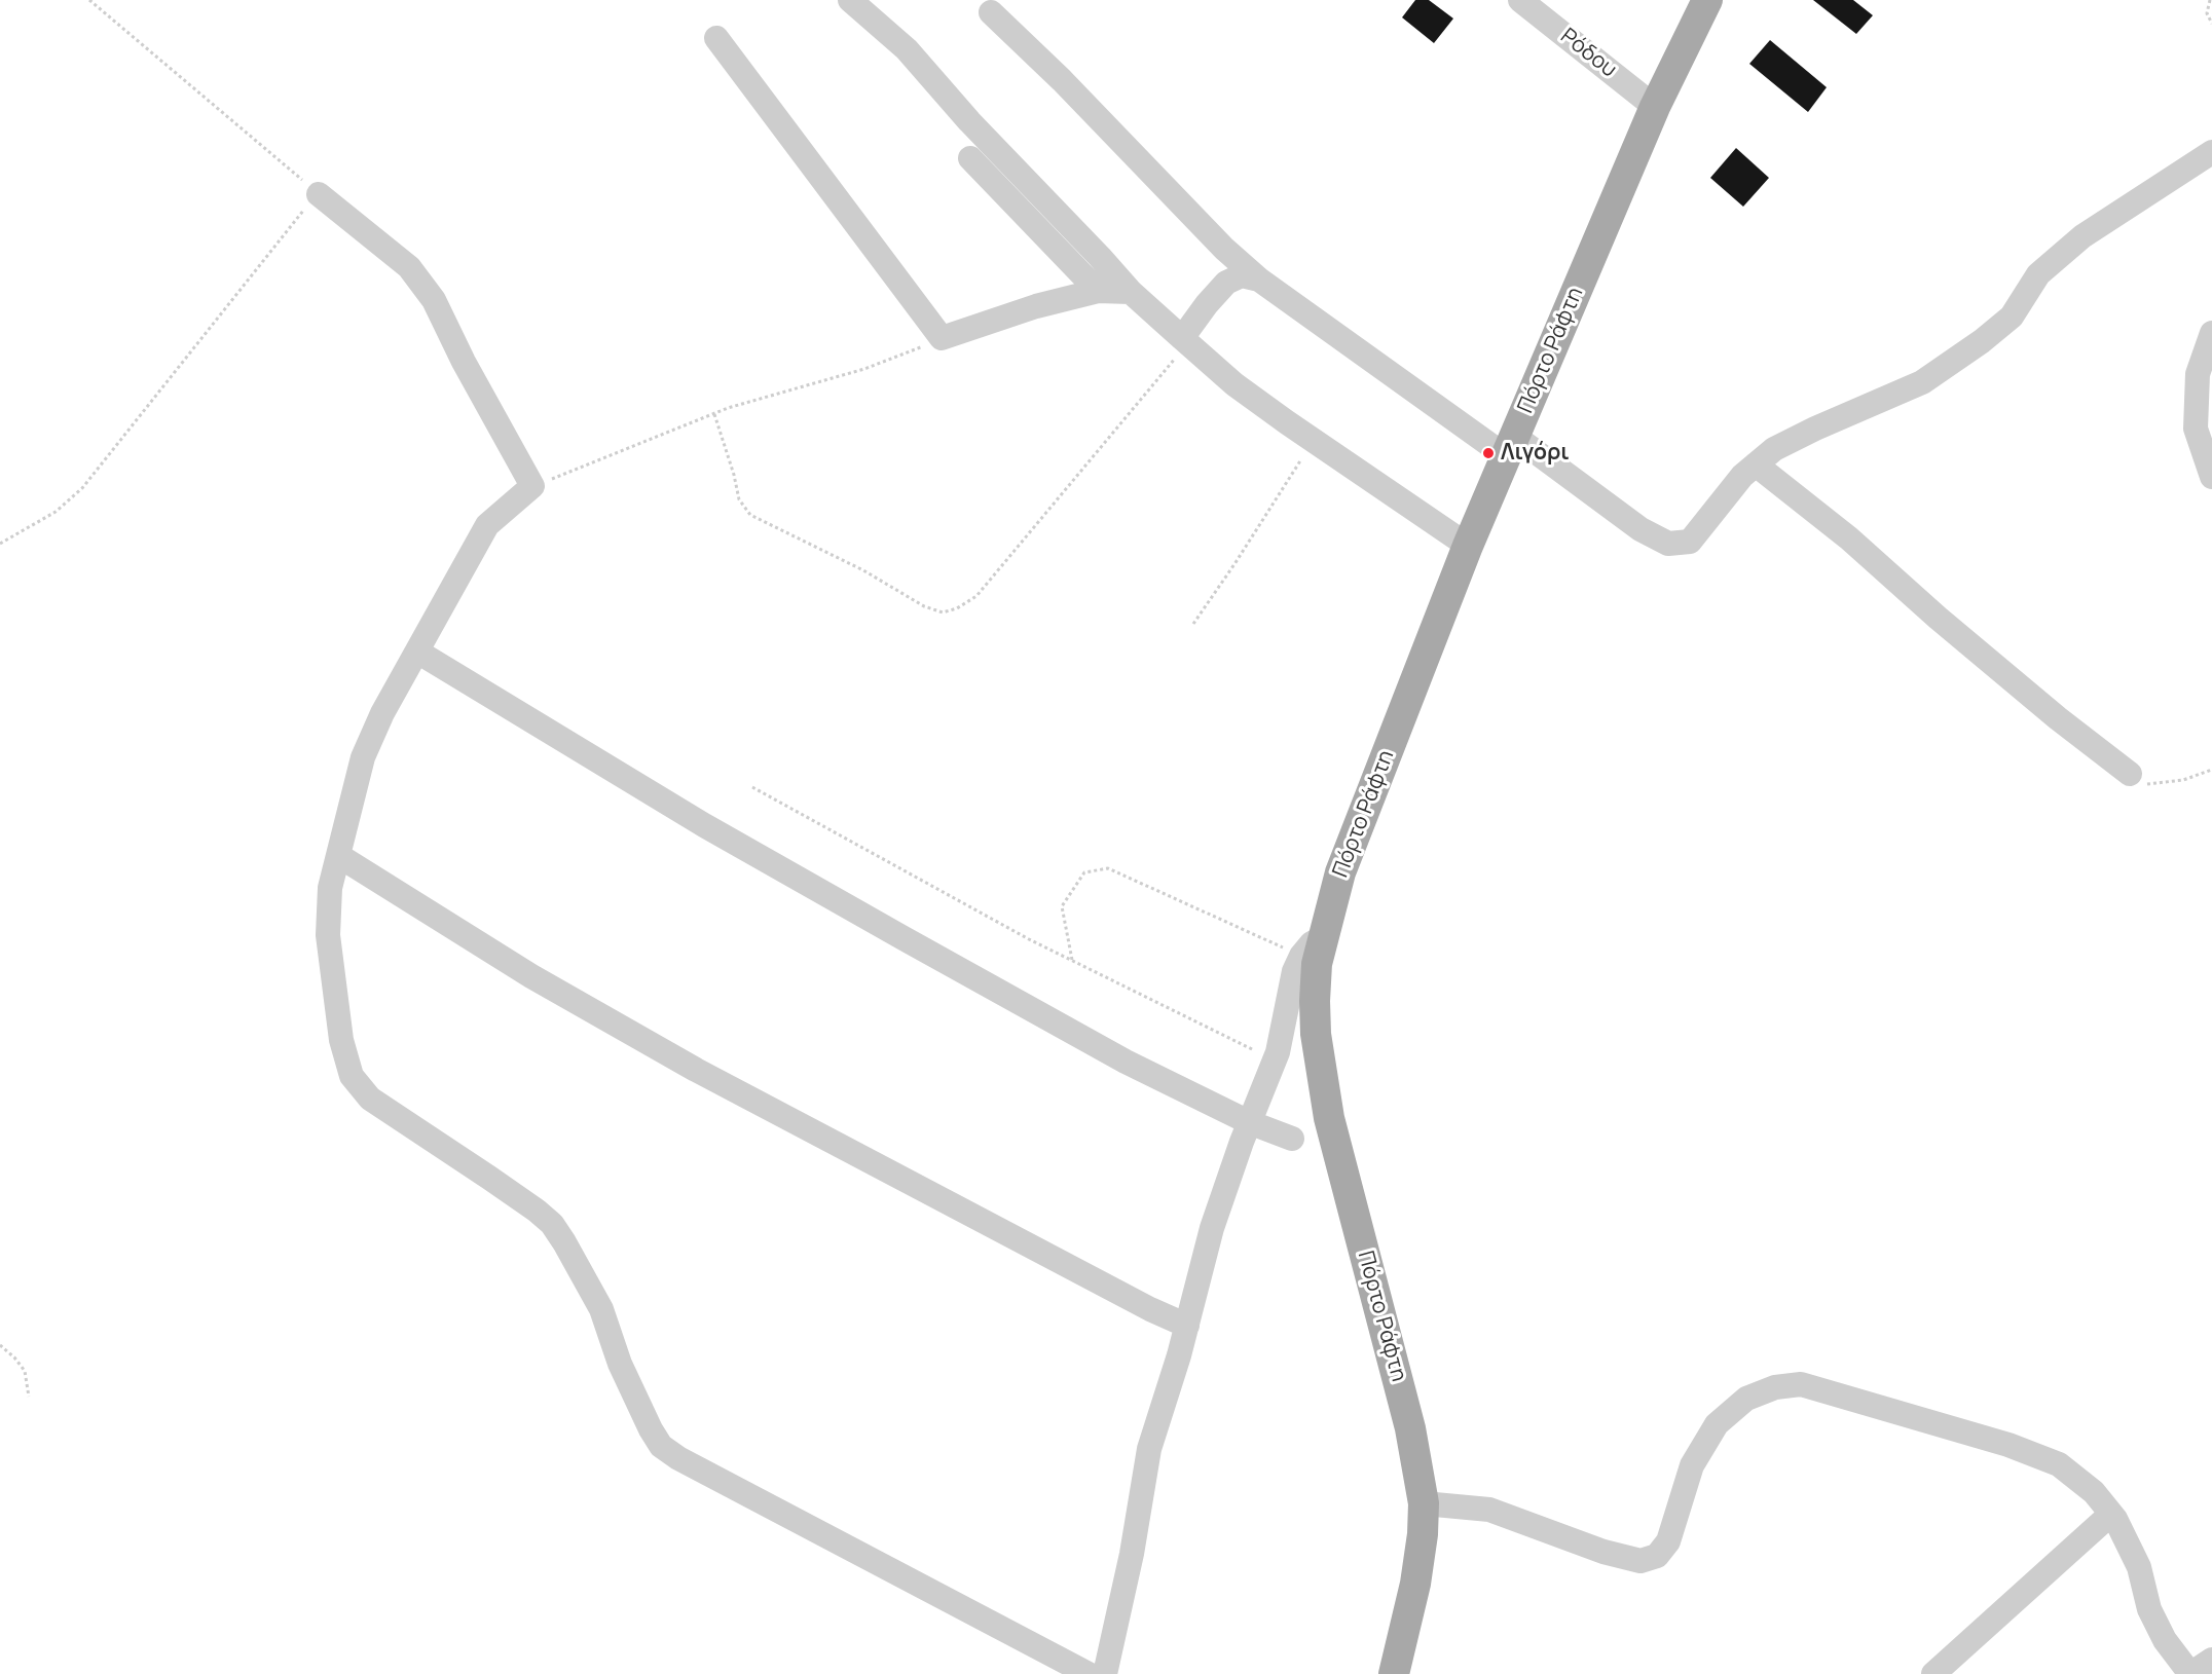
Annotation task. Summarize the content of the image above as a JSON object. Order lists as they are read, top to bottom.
{
  "streets": {
    "main road": ["Πόρτο Ράφτη"],
    "street": ["Ρόδου"]
  },
  "crossings": [
    ["Ρόδου", "Πόρτο Ράφτη"]
  ],
  "places": ["Λιγόρι"]
}
